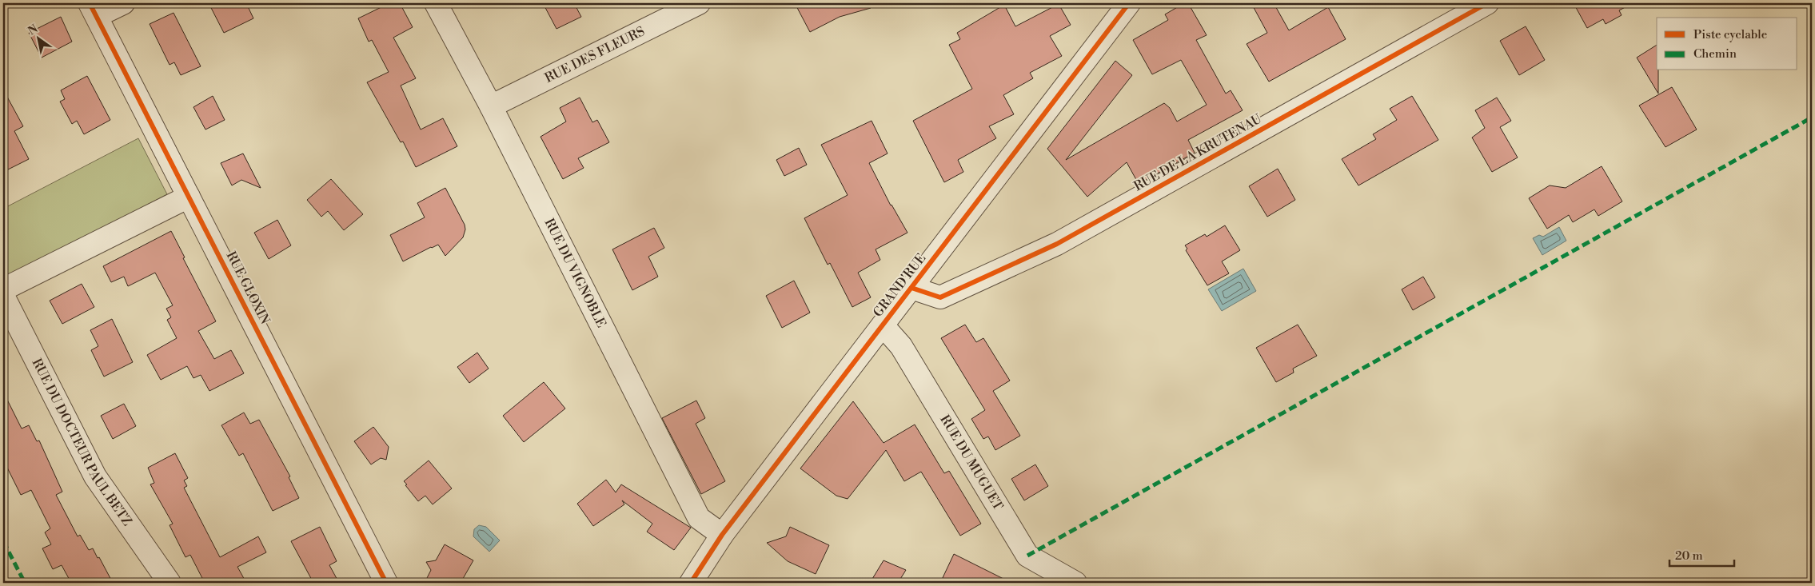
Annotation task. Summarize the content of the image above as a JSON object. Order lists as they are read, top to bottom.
{
  "streets": {
    "street": [
      "RUE DES FLEURS",
      "RUE DE LA KRUTENAU",
      "RUE DU VIGNOBLE",
      "GRAND'RUE",
      "RUE GLOXIN",
      "RUE DU DOCTEUR PAUL BETZ",
      "RUE DU MUGUET"
    ]
  },
  "crossings": [
    ["RUE DES FLEURS", "RUE DU VIGNOBLE"],
    ["RUE DE LA KRUTENAU", "GRAND'RUE"],
    ["RUE DU VIGNOBLE", "GRAND'RUE"],
    ["GRAND'RUE", "RUE DU MUGUET"]
  ],
  "legend": ["Piste cyclable", "Chemin"],
  "scale_bar": "20 m",
  "north": "top left"
}
